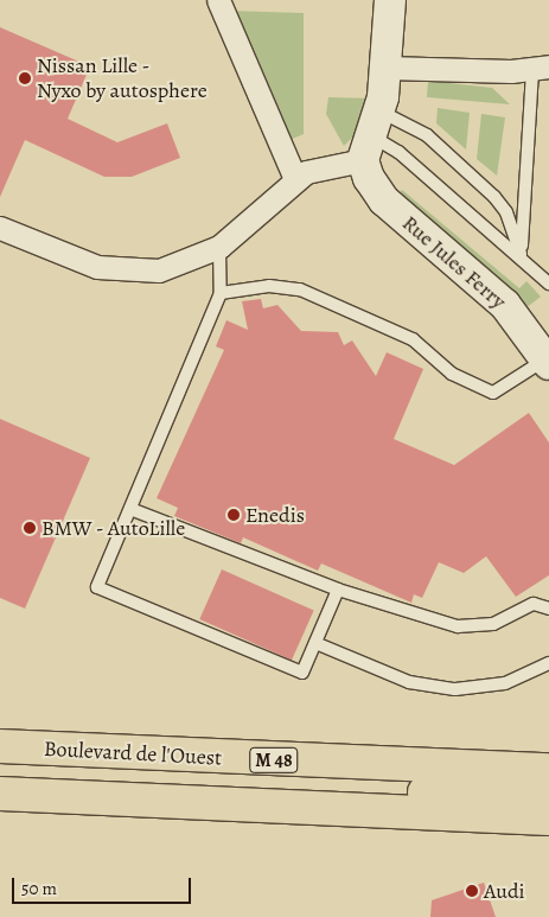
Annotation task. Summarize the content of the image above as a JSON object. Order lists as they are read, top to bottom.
{
  "streets": {
    "main road": ["Rue Jules Ferry", "Boulevard de l'Ouest", "M 48"]
  },
  "places": [
    "Nissan Lille - Nyxo by autosphere",
    "Enedis",
    "BMW - AutoLille",
    "Audi"
  ],
  "scale_bar": "50 m"
}
